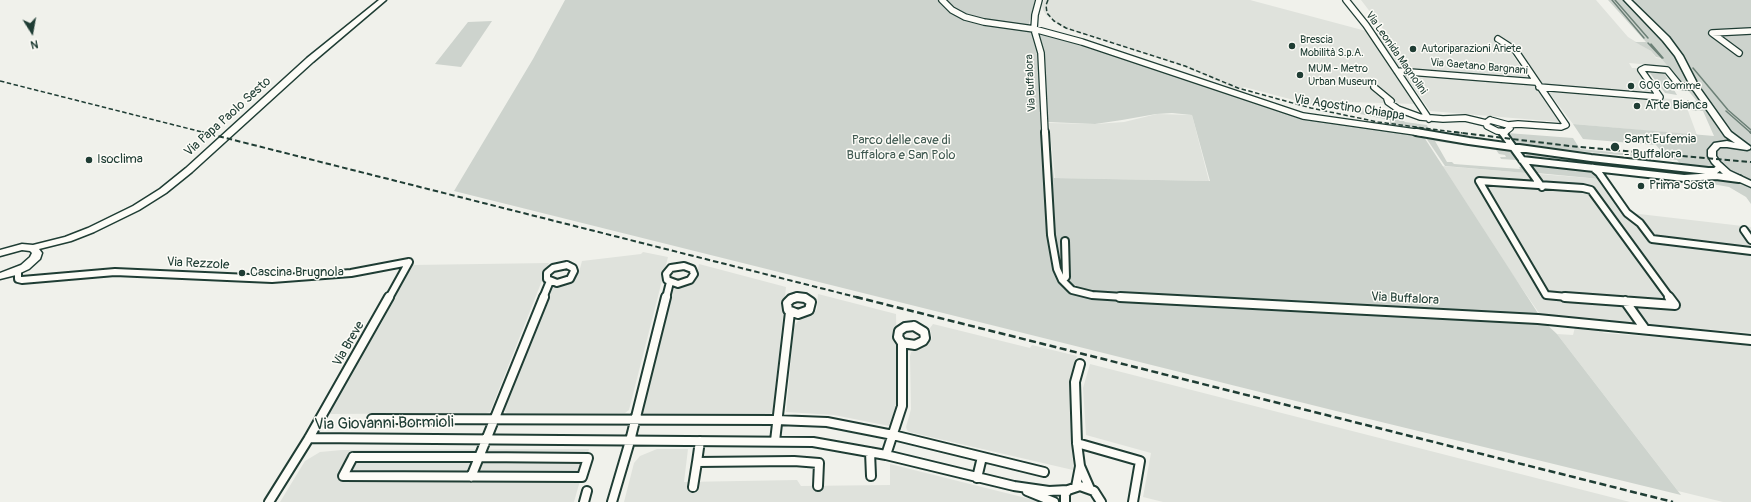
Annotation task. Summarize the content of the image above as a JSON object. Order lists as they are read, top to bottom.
{
  "streets": {
    "main road": ["Via Papa Paolo Sesto"],
    "street": [
      "Via Leonida Magnolini",
      "Via Gaetano Bargnani",
      "Via Buffalora",
      "Via Agostino Chiappa",
      "Via Rezzole",
      "Via Breve",
      "Via Giovanni Bormioli"
    ]
  },
  "crossings": [
    ["Via Leonida Magnolini", "Via Gaetano Bargnani"],
    ["Via Buffalora", "Via Agostino Chiappa"],
    ["Via Papa Paolo Sesto", "Via Rezzole"],
    ["Via Rezzole", "Via Breve"],
    ["Via Breve", "Via Giovanni Bormioli"]
  ],
  "parks": ["Parco delle cave di Buffalora e San Polo"],
  "places": [
    "Brescia Mobilità S.p.A.",
    "Autoriparazioni Ariete",
    "MUM - Metro Urban Museum",
    "GOG Gomme",
    "Arte Bianca",
    "Sant'Eufemia - Buffalora",
    "Isoclima",
    "Prima Sosta",
    "Cascina Brugnola"
  ],
  "north": "bottom"
}
